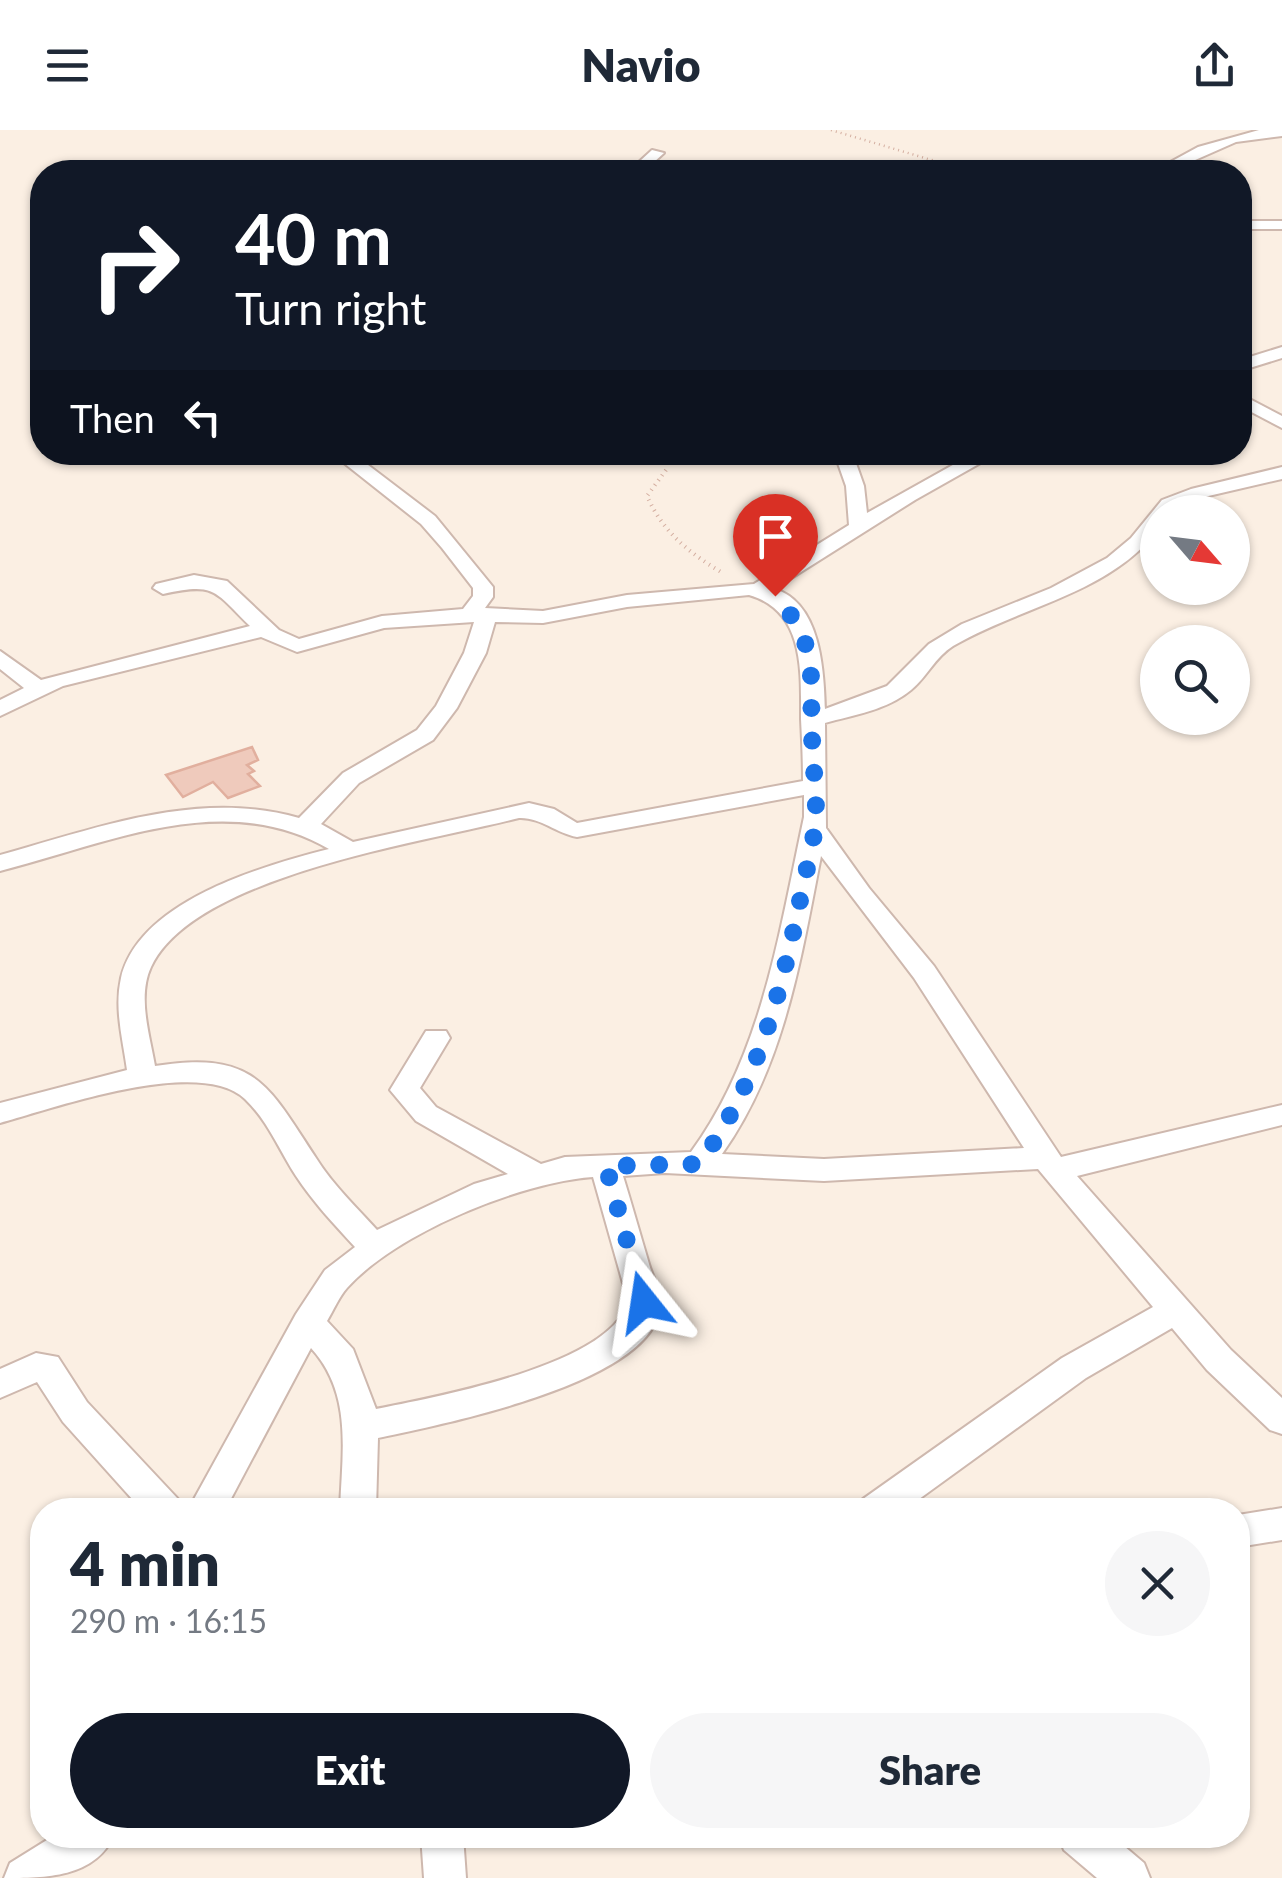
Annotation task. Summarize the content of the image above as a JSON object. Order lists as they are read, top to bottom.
{
  "north": "bottom right",
  "page": {
    "header": "Navio",
    "turn": ["40 m", "Turn right"],
    "then": "Then",
    "heading": ["4 min", "290 m · 16:15"],
    "buttons": ["Exit", "Share"]
  }
}
